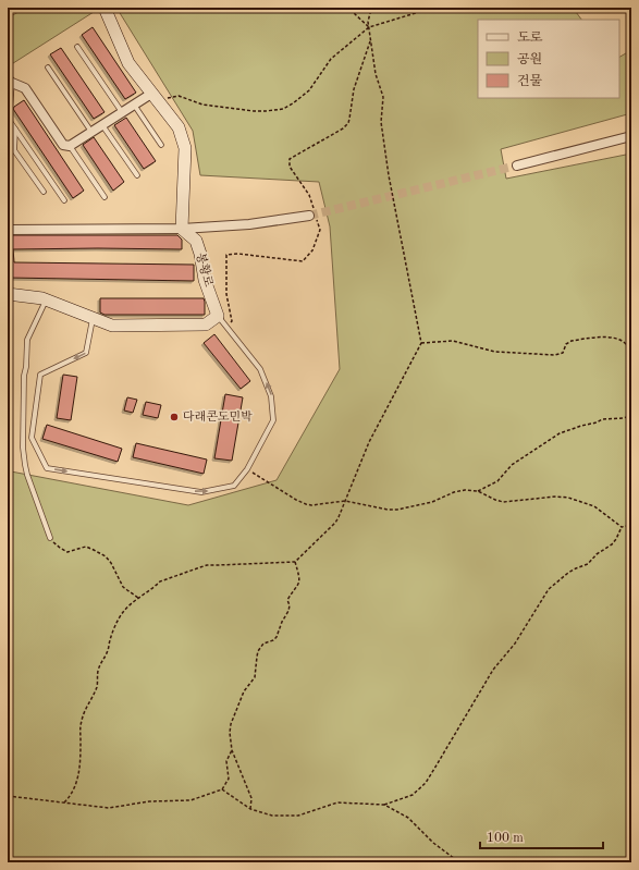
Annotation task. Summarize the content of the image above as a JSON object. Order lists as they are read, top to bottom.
{
  "streets": {
    "street": ["봉황로"]
  },
  "places": ["다래콘도민박"],
  "legend": ["도로", "공원", "건물"],
  "scale_bar": "100 m"
}
